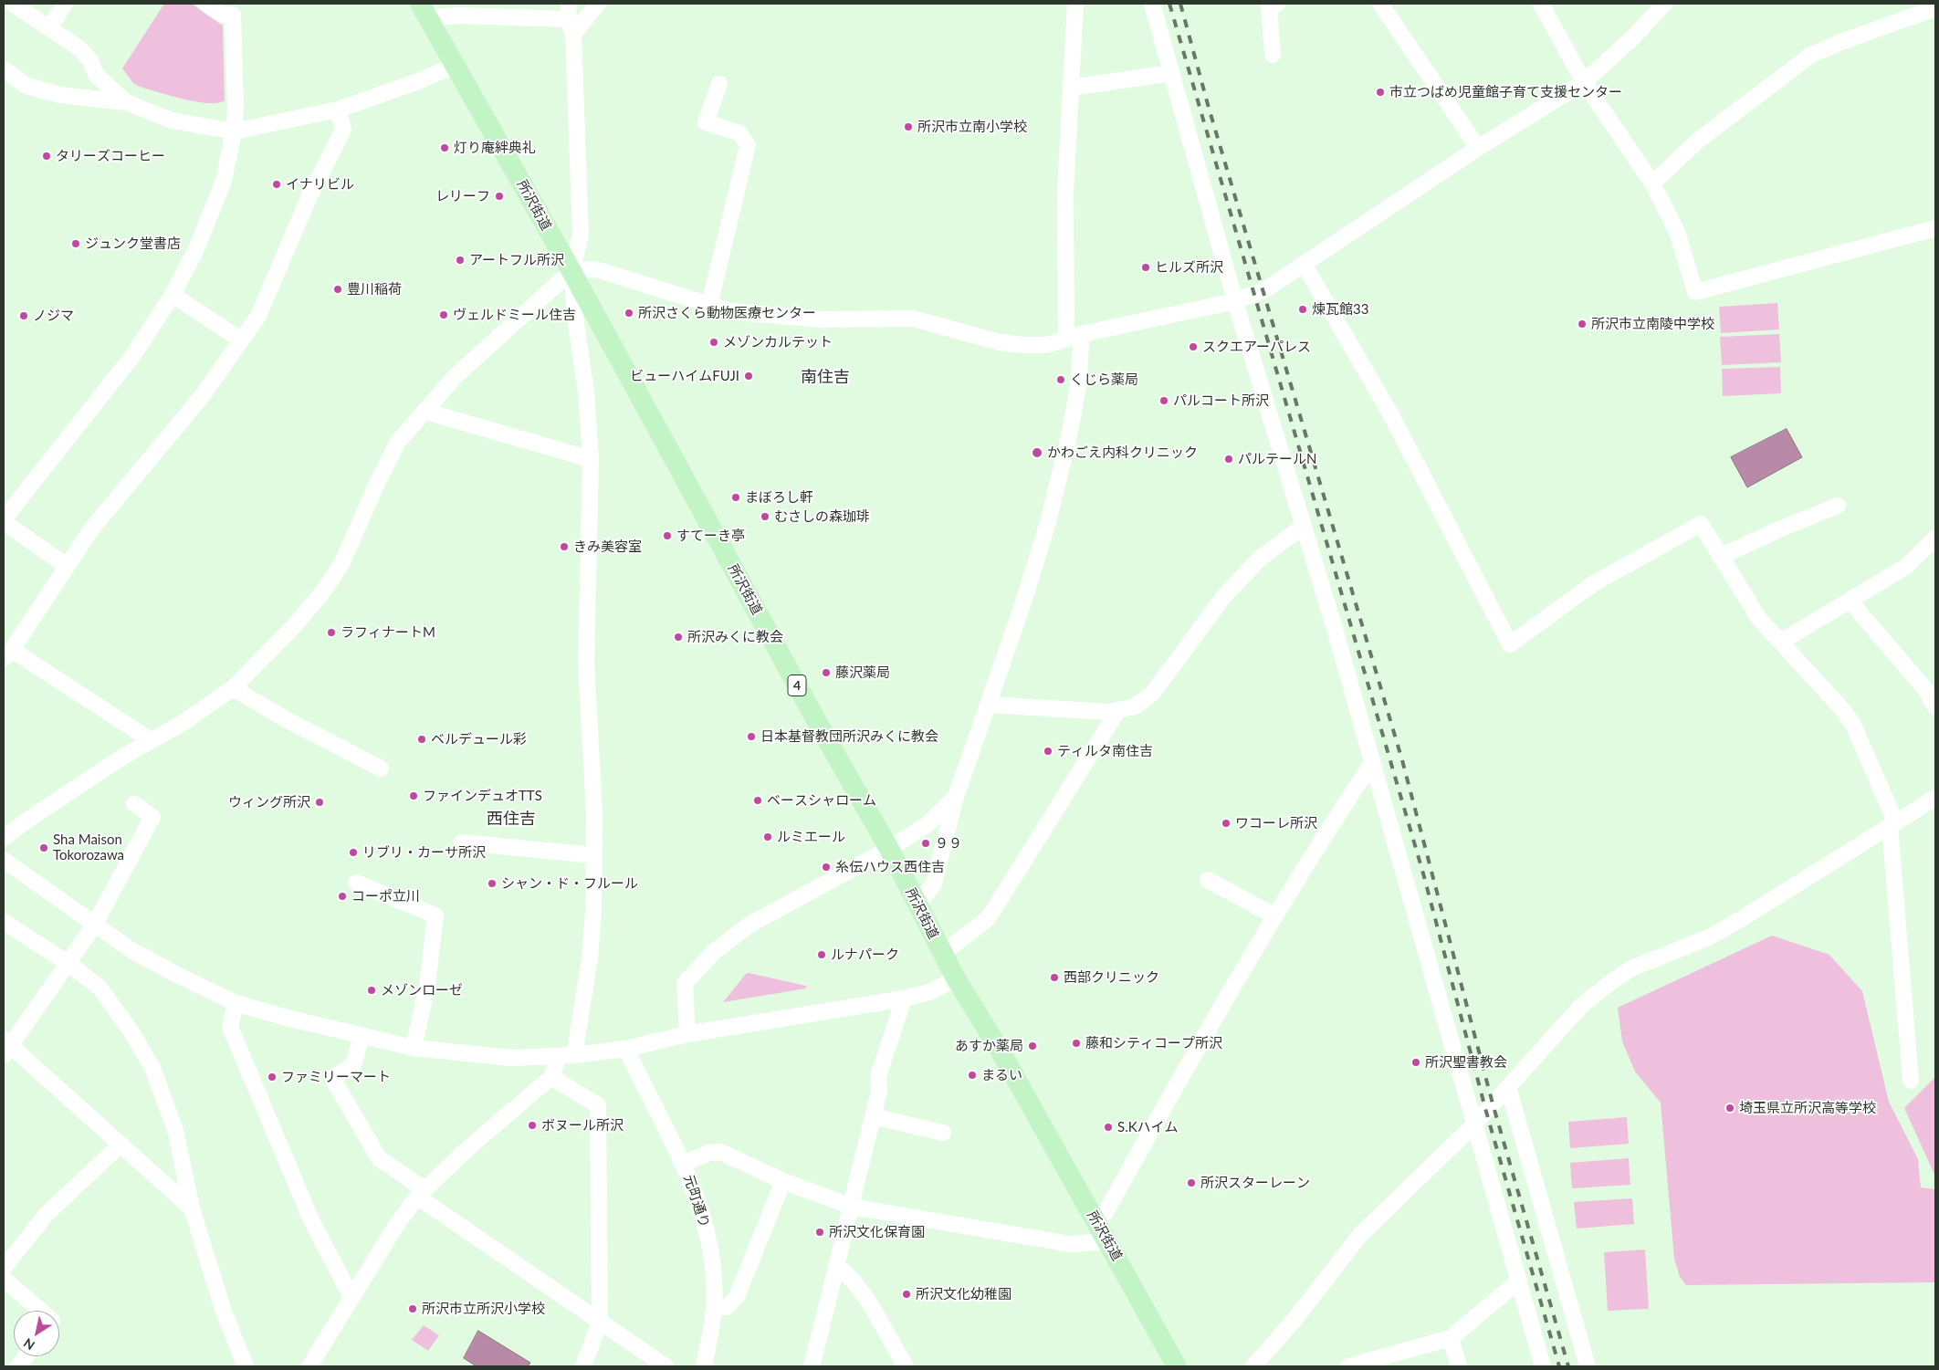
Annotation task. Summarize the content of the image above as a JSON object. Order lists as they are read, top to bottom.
{
  "streets": {
    "main road": ["所沢街道", "4"],
    "street": ["元町通り"]
  },
  "districts": ["南住吉", "西住吉"],
  "places": [
    "市立つばめ児童館子育て支援センター",
    "所沢市立南小学校",
    "灯り庵絆典礼",
    "タリーズコーヒー",
    "イナリビル",
    "レリーフ",
    "ジュンク堂書店",
    "アートフル所沢",
    "ヒルズ所沢",
    "豊川稲荷",
    "煉瓦館33",
    "所沢さくら動物医療センター",
    "ヴェルドミール住吉",
    "ノジマ",
    "所沢市立南陵中学校",
    "メゾンカルテット",
    "スクエアーパレス",
    "ビューハイムFUJI",
    "くじら薬局",
    "パルコート所沢",
    "かわごえ内科クリニック",
    "パルテールN",
    "まぼろし軒",
    "むさしの森珈琲",
    "すてーき亭",
    "きみ美容室",
    "ラフィナートM",
    "所沢みくに教会",
    "藤沢薬局",
    "日本基督教団所沢みくに教会",
    "ベルデュール彩",
    "ティルタ南住吉",
    "ファインデュオTTS",
    "ベースシャローム",
    "ウィング所沢",
    "ワコーレ所沢",
    "ルミエール",
    "９９",
    "Sha Maison Tokorozawa",
    "リブリ・カーサ所沢",
    "糸伝ハウス西住吉",
    "シャン・ド・フルール",
    "コーポ立川",
    "ルナパーク",
    "西部クリニック",
    "メゾンローゼ",
    "藤和シティコープ所沢",
    "あすか薬局",
    "所沢聖書教会",
    "まるい",
    "ファミリーマート",
    "埼玉県立所沢高等学校",
    "ボヌール所沢",
    "S.Kハイム",
    "所沢スターレーン",
    "所沢文化保育園",
    "所沢文化幼稚園",
    "所沢市立所沢小学校"
  ],
  "north": "bottom left"
}
